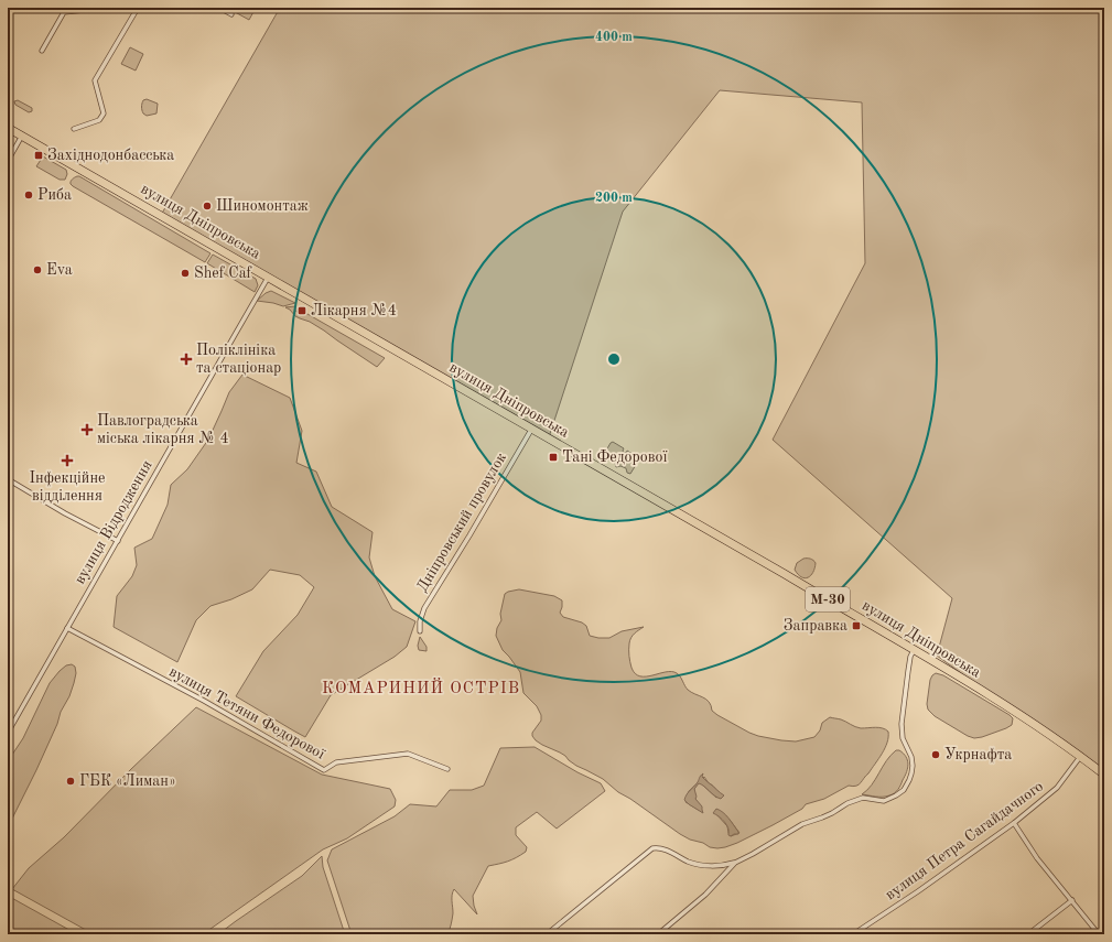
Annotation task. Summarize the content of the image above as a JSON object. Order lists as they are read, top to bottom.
{
  "streets": {
    "highway": ["вулиця Дніпровська", "М-30"],
    "street": [
      "вулиця Відродження",
      "Дніпровський провулок",
      "вулиця Тетяни Федорової",
      "вулиця Петра Сагайдачного"
    ]
  },
  "crossings": [
    ["вулиця Дніпровська", "вулиця Відродження"],
    ["вулиця Дніпровська", "Дніпровський провулок"],
    ["вулиця Дніпровська", "вулиця Петра Сагайдачного"],
    ["вулиця Відродження", "вулиця Тетяни Федорової"]
  ],
  "districts": ["КОМАРИНИЙ ОСТРІВ"],
  "places": {
    "transit": [
      "Західнодонбасська",
      "Лікарня №4",
      "Тані Федорової",
      "Заправка"
    ],
    "other": [
      "Риба",
      "Шиномонтаж",
      "Eva",
      "Shef Caf",
      "Укрнафта",
      "ГБК «Лиман»"
    ],
    "health": ["Поліклініка та стаціонар", "Павлоградська міська лікарня № 4", "Інфекційне відділення"]
  },
  "rings": ["400 m", "200 m"]
}
